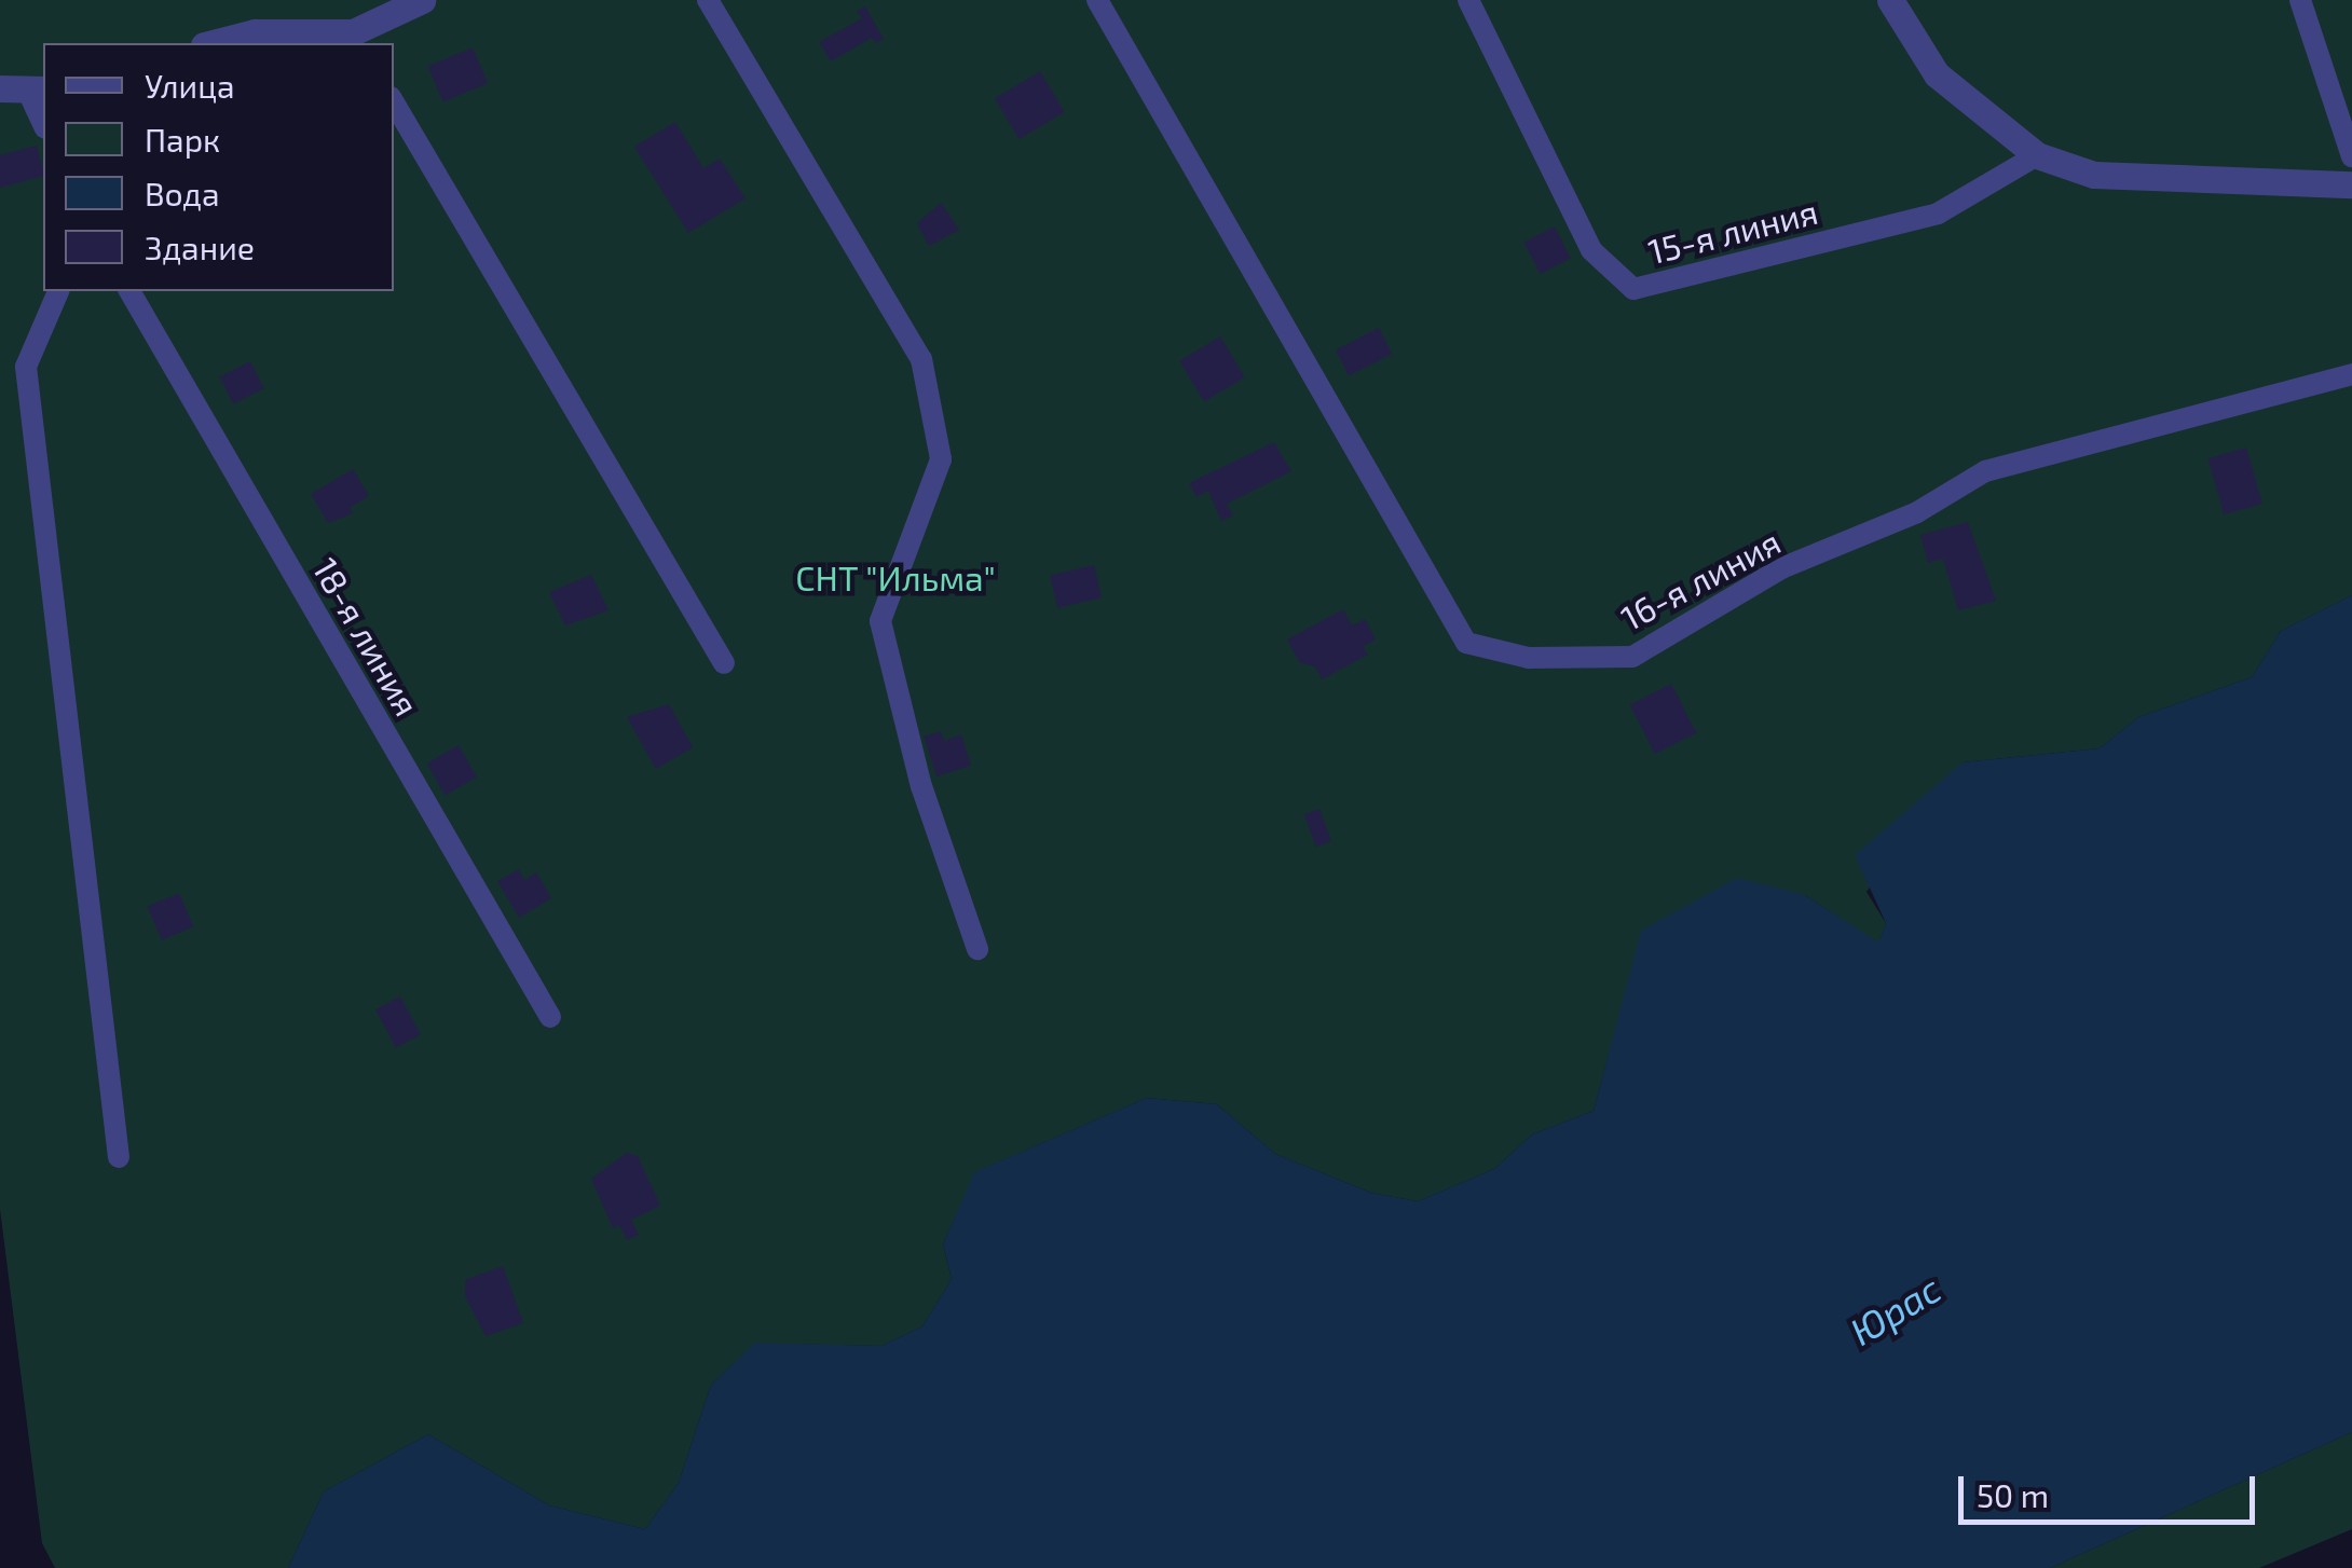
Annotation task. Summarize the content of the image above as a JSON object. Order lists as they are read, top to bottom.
{
  "streets": {
    "lane": ["15-я линия", "16-я линия", "18-я линия"]
  },
  "water": ["Юрас"],
  "parks": ["СНТ \"Ильма\""],
  "legend": [
    "Улица",
    "Парк",
    "Вода",
    "Здание"
  ],
  "scale_bar": "50 m"
}
